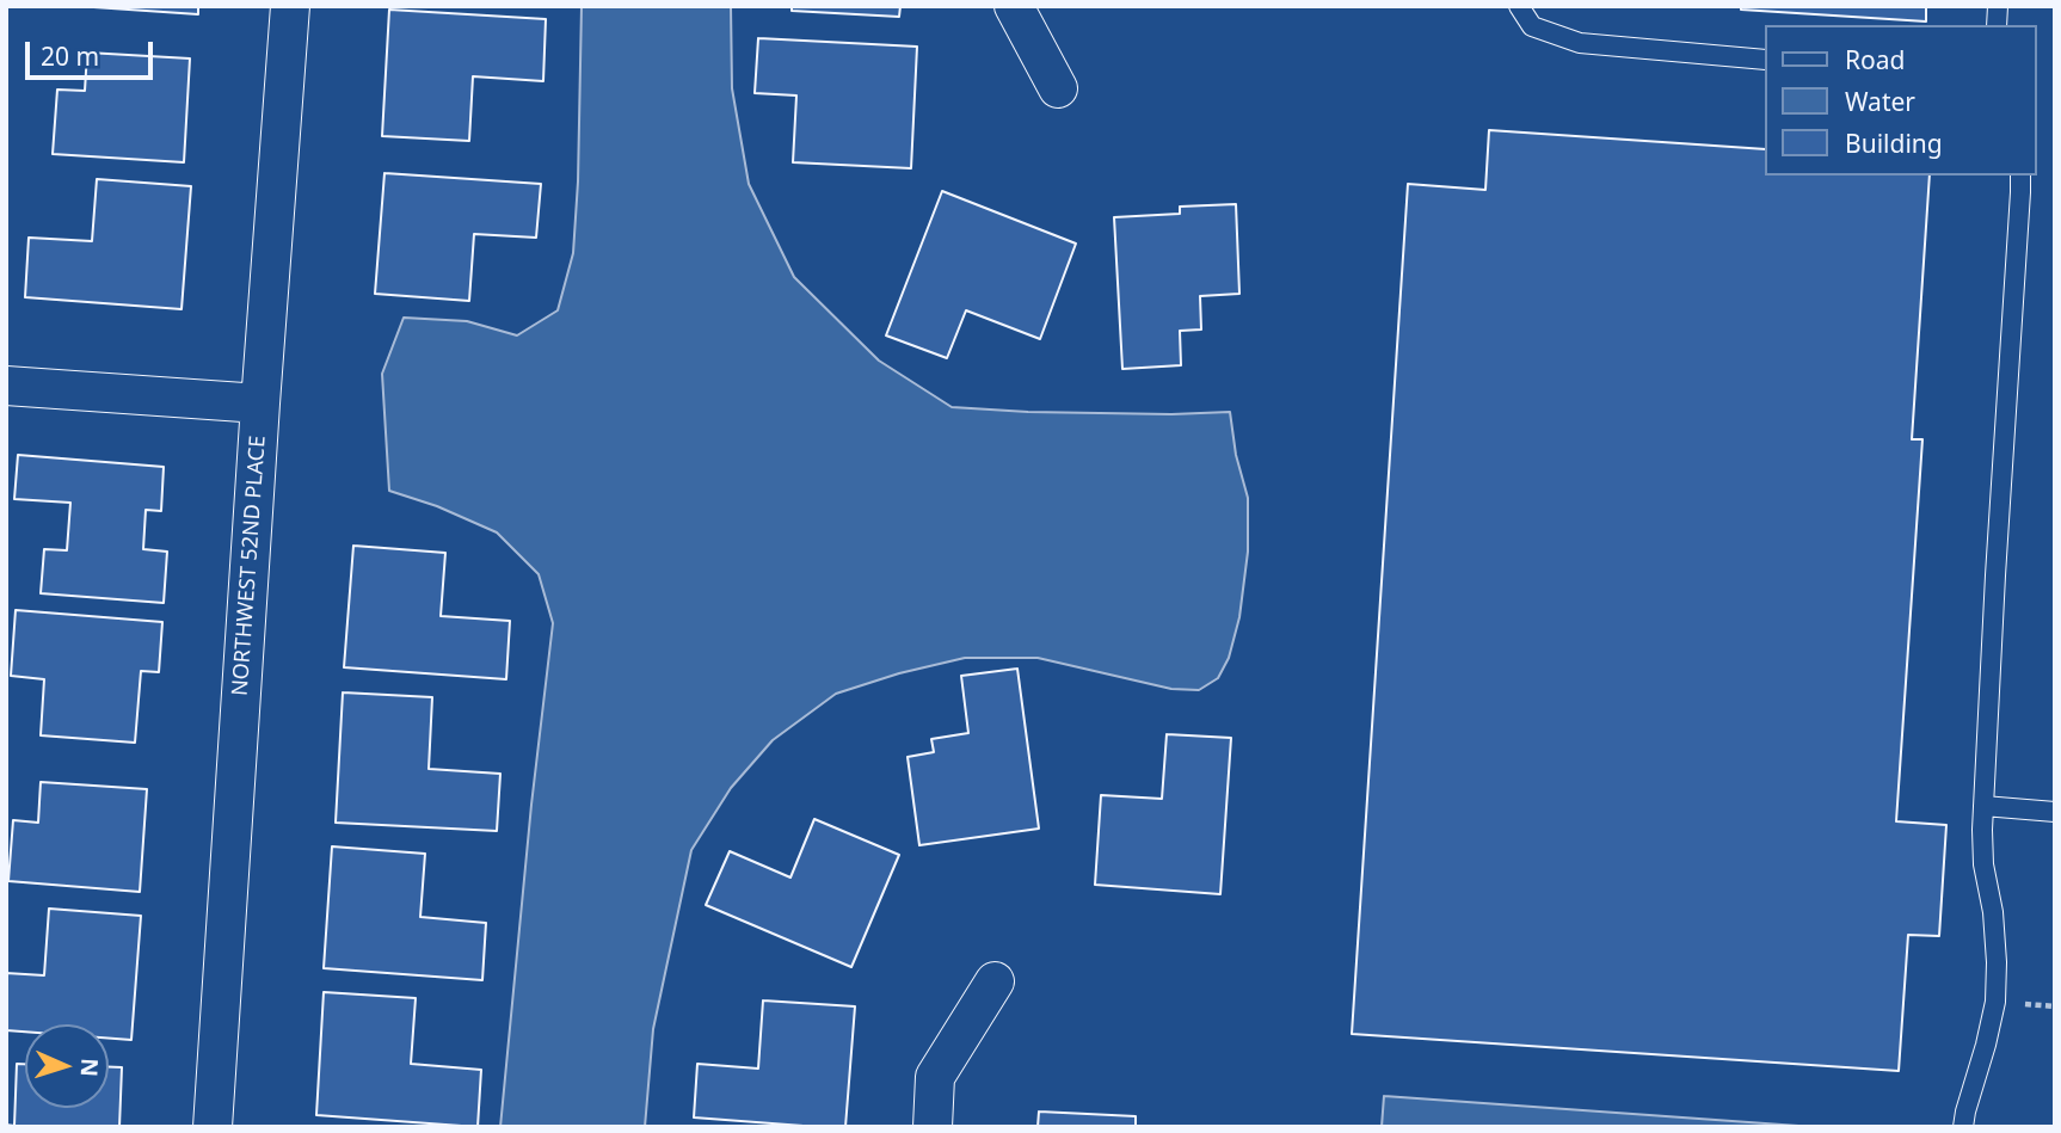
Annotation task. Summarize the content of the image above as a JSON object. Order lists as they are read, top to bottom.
{
  "streets": {
    "street": ["NORTHWEST 52ND PLACE"]
  },
  "legend": ["Road", "Water", "Building"],
  "scale_bar": "20 m",
  "north": "right"
}
